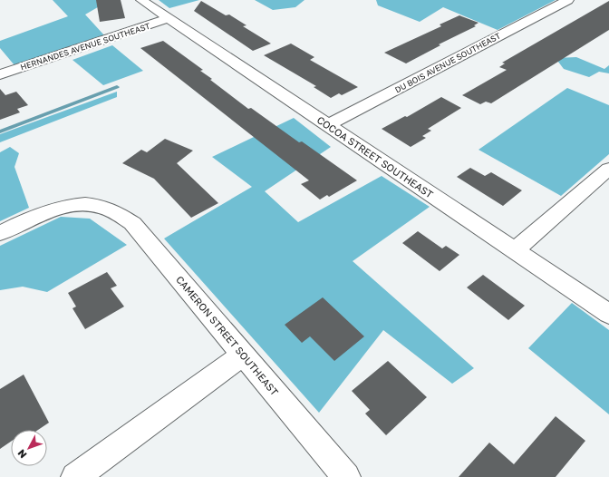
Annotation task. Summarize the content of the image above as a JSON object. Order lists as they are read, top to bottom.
{
  "streets": {
    "street": [
      "HERNANDES AVENUE SOUTHEAST",
      "DU BOIS AVENUE SOUTHEAST",
      "COCOA STREET SOUTHEAST",
      "CAMERON STREET SOUTHEAST"
    ]
  },
  "crossings": [
    ["HERNANDES AVENUE SOUTHEAST", "COCOA STREET SOUTHEAST"],
    ["DU BOIS AVENUE SOUTHEAST", "COCOA STREET SOUTHEAST"]
  ],
  "north": "bottom left"
}
